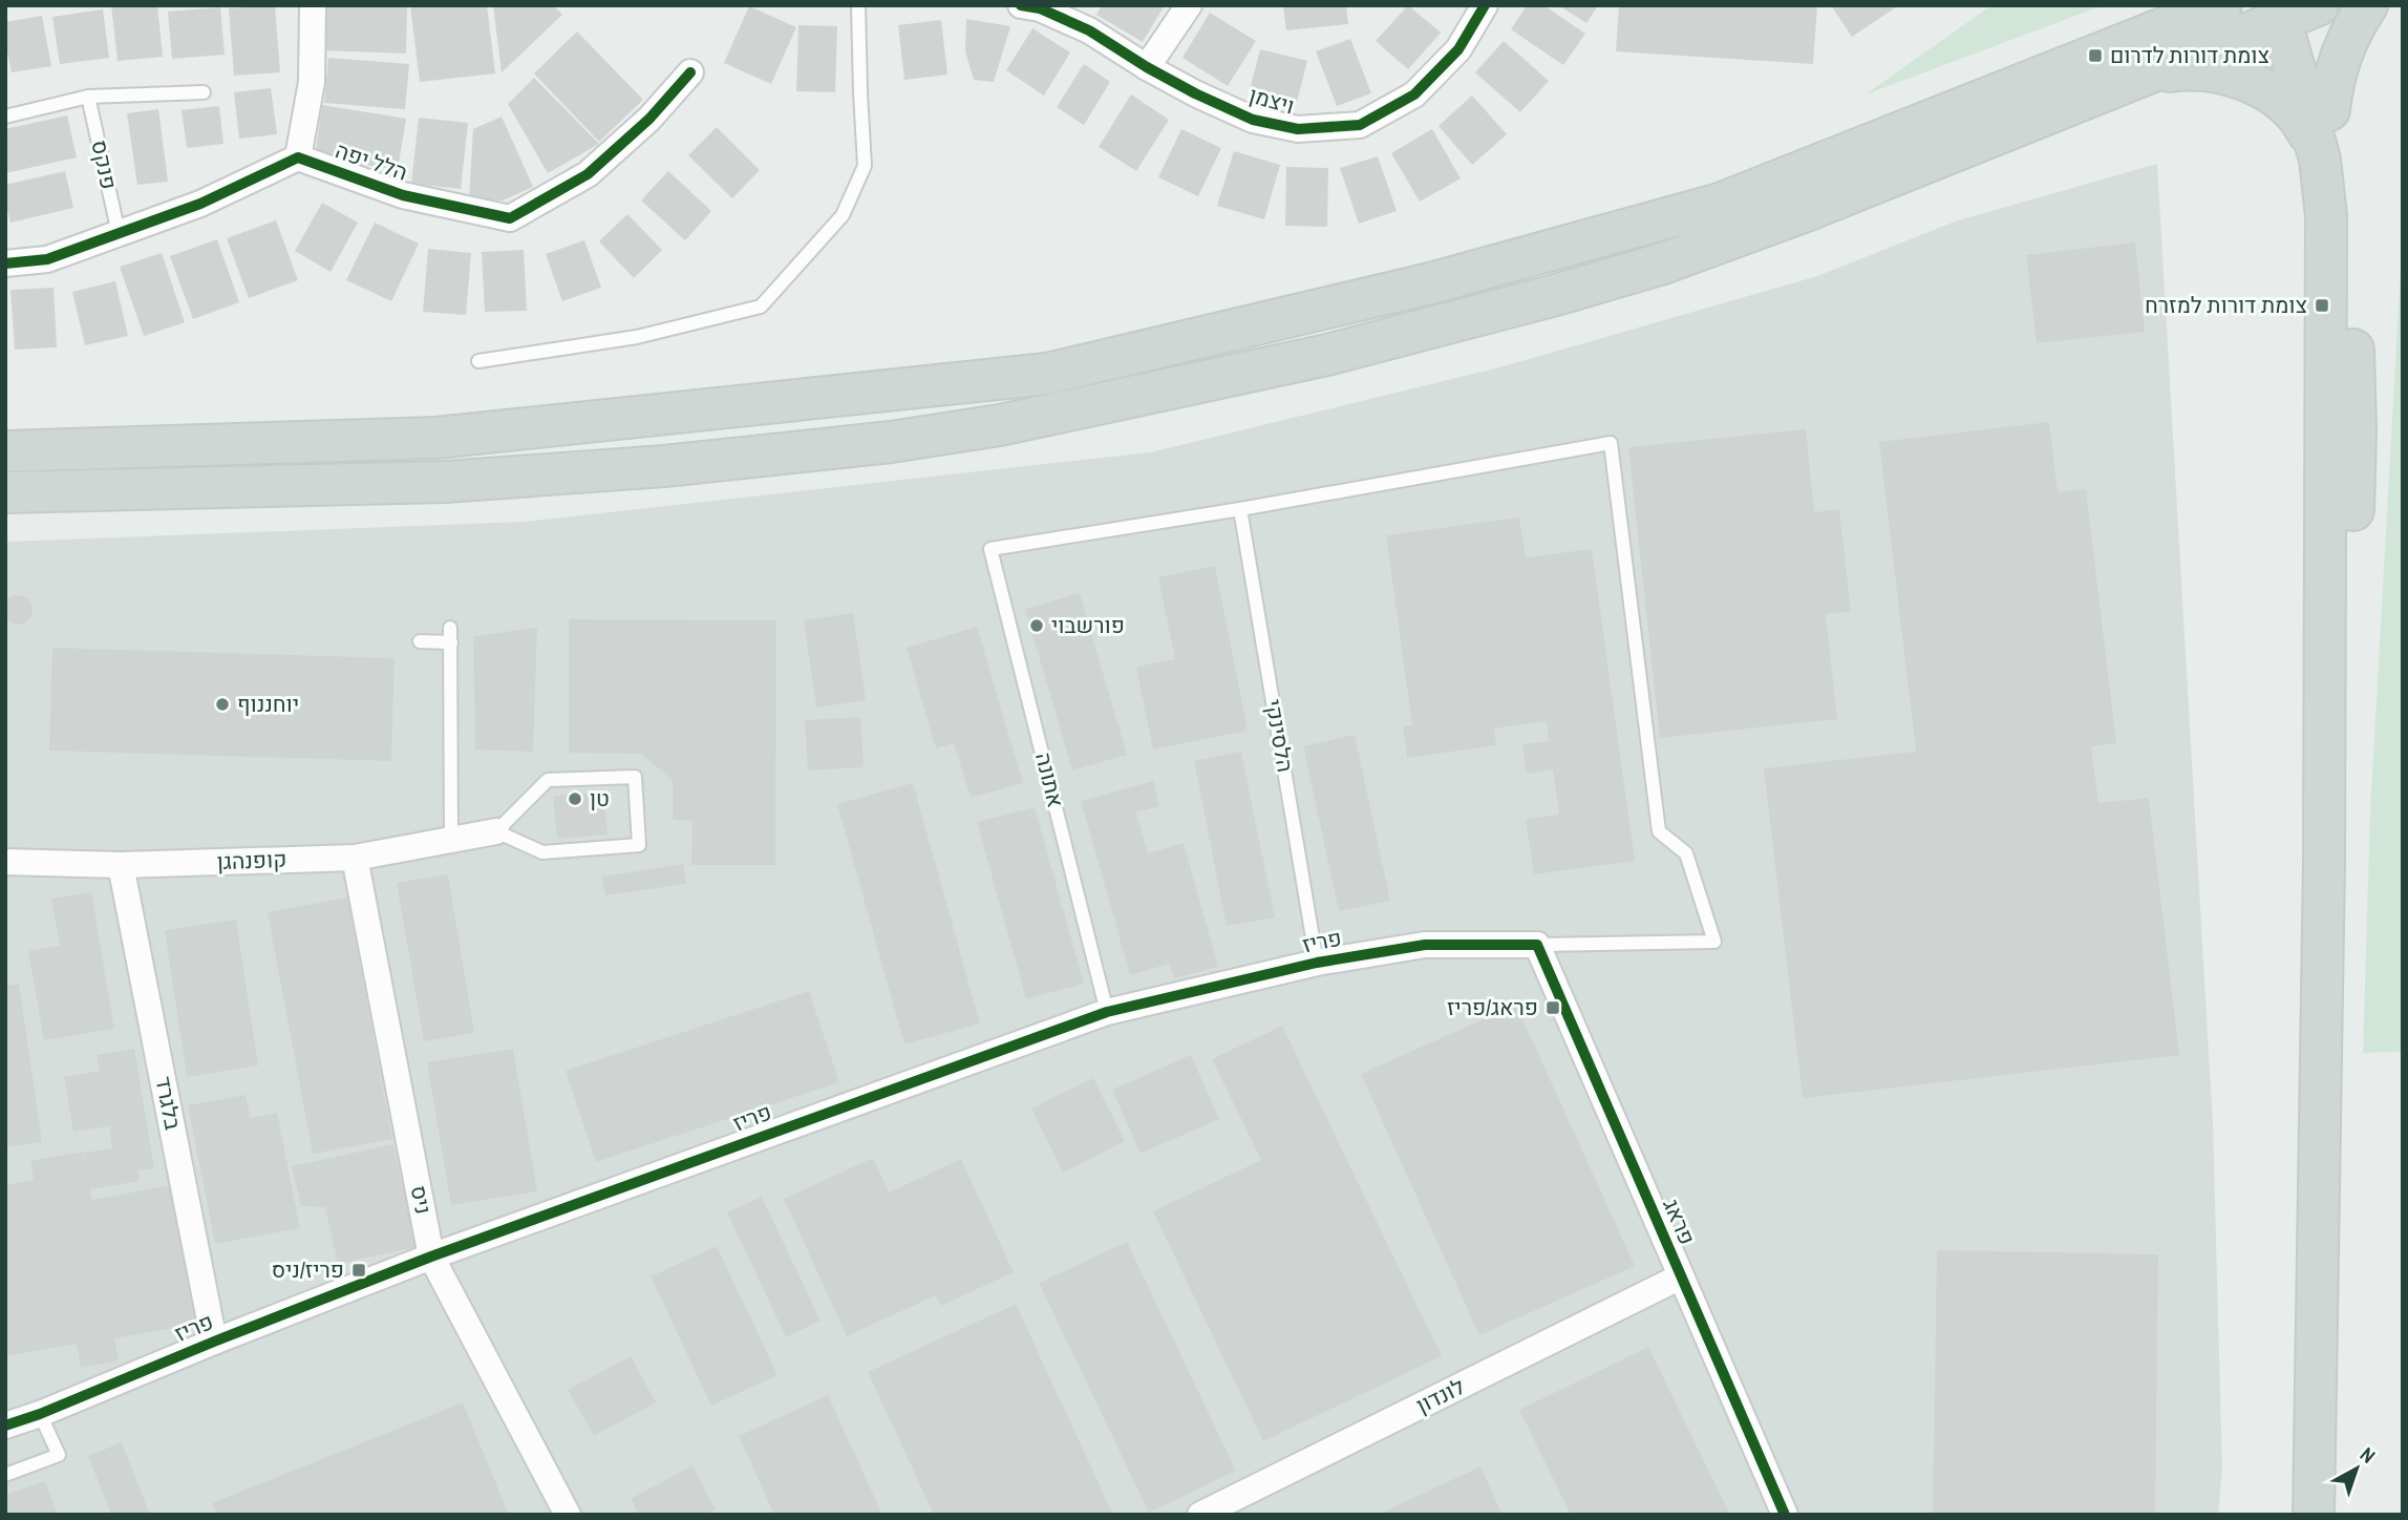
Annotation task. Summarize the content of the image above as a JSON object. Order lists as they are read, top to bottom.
{
  "streets": {
    "street": [
      "ויצמן",
      "הלל יפה",
      "קופנהגן",
      "פריז",
      "בלגרד",
      "ניס",
      "פראג",
      "לונדון"
    ],
    "lane": ["פנקס", "הלסינקי", "אתונה"]
  },
  "crossings": [
    ["הלסינקי", "אתונה"],
    ["הלסינקי", "פריז"],
    ["אתונה", "פריז"],
    ["קופנהגן", "בלגרד"],
    ["קופנהגן", "ניס"],
    ["פריז", "בלגרד"],
    ["פריז", "ניס"],
    ["פריז", "פראג"],
    ["פראג", "לונדון"]
  ],
  "places": {
    "transit": [
      "צומת דורות לדרום",
      "צומת דורות למזרח",
      "פראג/פריז",
      "פריז/ניס"
    ],
    "other": ["פורשבוי", "יוחננוף", "טן"]
  },
  "north": "top right"
}
